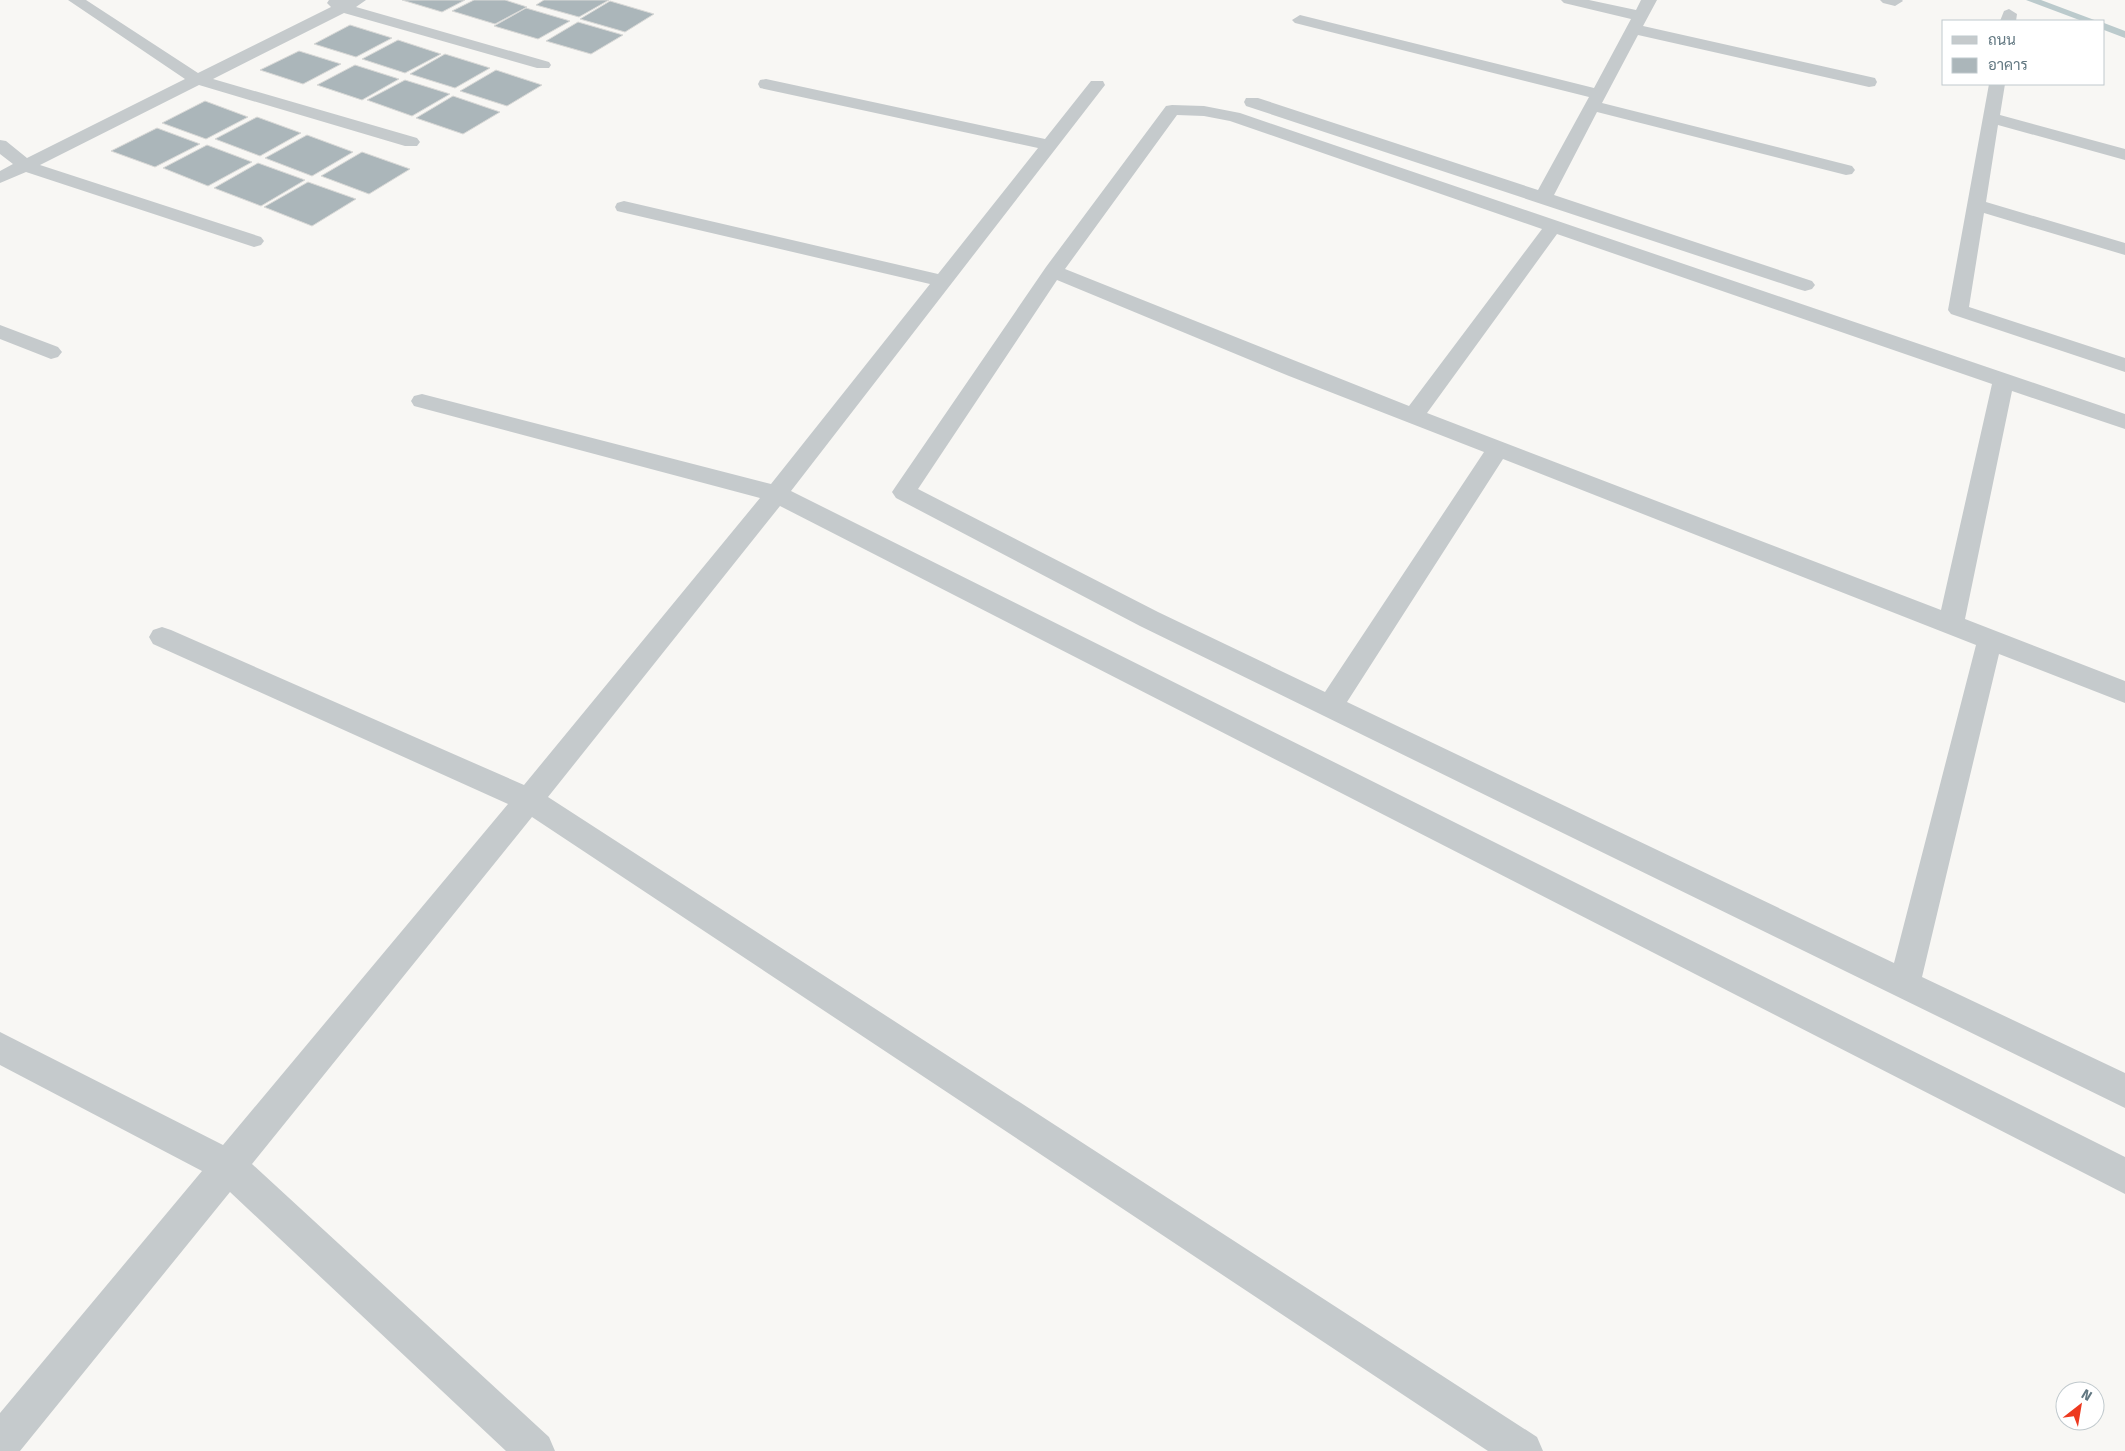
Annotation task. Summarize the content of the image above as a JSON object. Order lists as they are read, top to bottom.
{
  "legend": ["ถนน", "อาคาร"],
  "north": "top right"
}
